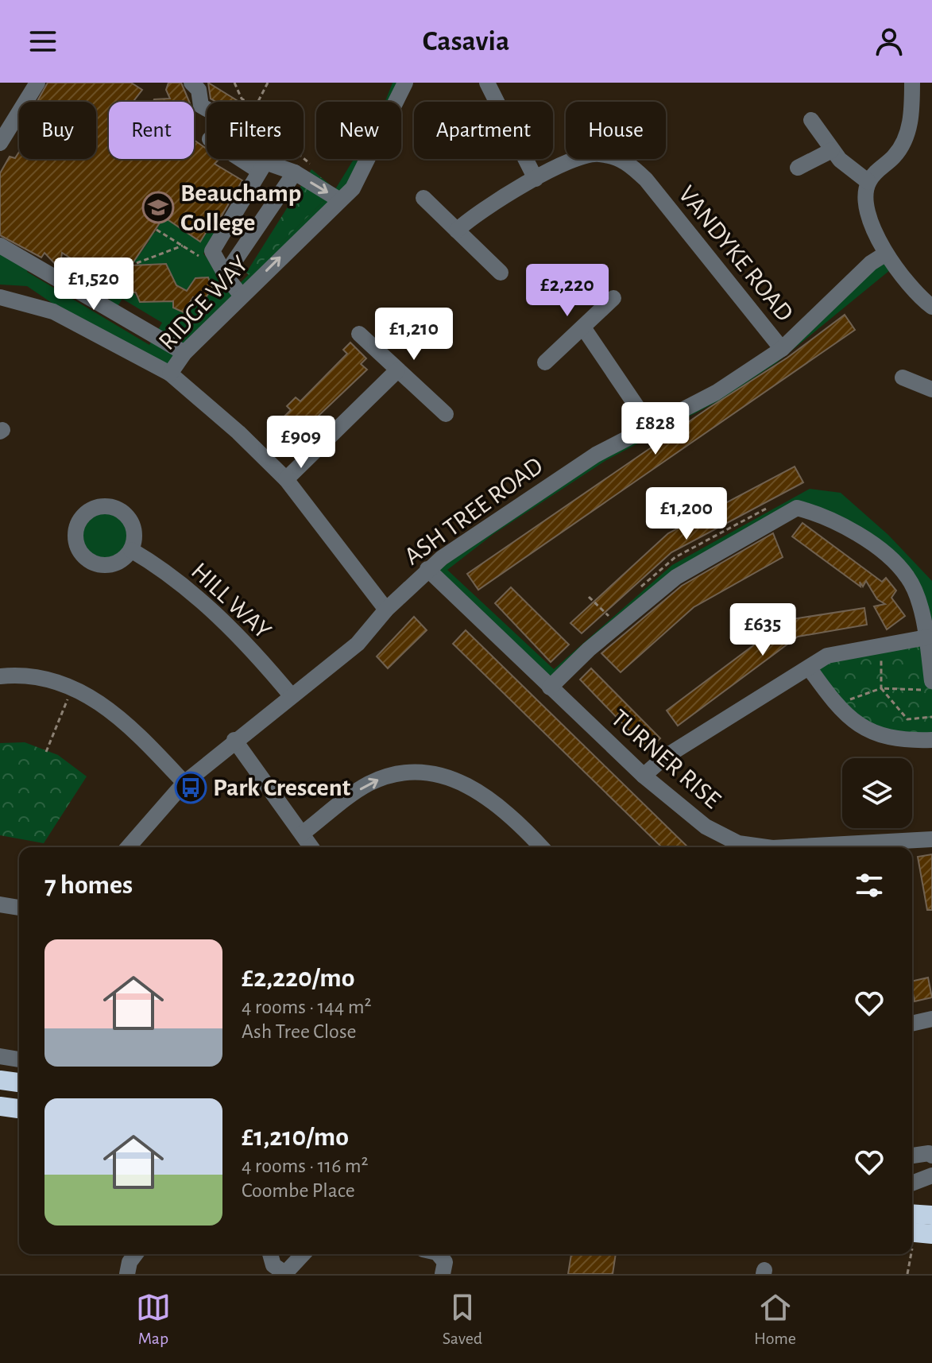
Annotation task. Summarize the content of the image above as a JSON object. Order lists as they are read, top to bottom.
{
  "streets": {
    "street": [
      "VANDYKE ROAD",
      "RIDGE WAY",
      "ASH TREE ROAD",
      "HILL WAY",
      "TURNER RISE"
    ]
  },
  "crossings": [
    ["VANDYKE ROAD", "ASH TREE ROAD"],
    ["ASH TREE ROAD", "HILL WAY"],
    ["ASH TREE ROAD", "TURNER RISE"]
  ],
  "places": {
    "school or university": ["Beauchamp College"],
    "bus stop": ["Park Crescent"]
  },
  "page": {
    "header": "Casavia",
    "chip": [
      "Buy",
      "Rent",
      "Filters",
      "New",
      "Apartment",
      "House"
    ],
    "price": [
      "£1,520",
      "£2,220",
      "£1,210",
      "£828",
      "£909",
      "£1,200",
      "£635"
    ],
    "heading": "7 homes",
    "list": [
      {
        "name": "£2,220/mo",
        "note": "4 rooms · 144 m² · Ash Tree Close"
      },
      {
        "name": "£1,210/mo",
        "note": "4 rooms · 116 m² · Coombe Place"
      }
    ],
    "tabs": ["Map", "Saved", "Home"]
  }
}
